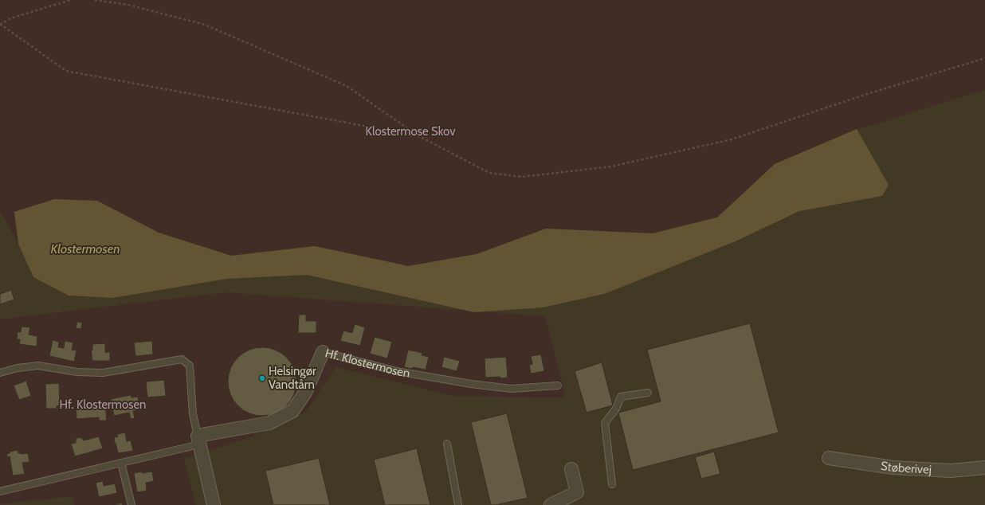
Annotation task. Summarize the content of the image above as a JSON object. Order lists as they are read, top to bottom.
{
  "streets": {
    "street": ["Hf. Klostermosen", "Støberivej"]
  },
  "water": ["Klostermosen"],
  "parks": ["Klostermose Skov", "Hf. Klostermosen"],
  "places": ["Helsingør Vandtårn"]
}
